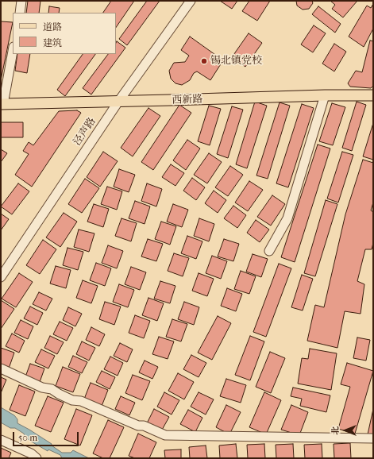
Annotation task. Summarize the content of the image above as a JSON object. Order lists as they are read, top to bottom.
{
  "streets": {
    "main road": ["西新路"],
    "street": ["泾声路"]
  },
  "crossings": [
    ["西新路", "泾声路"]
  ],
  "places": ["锡北镇党校"],
  "legend": ["道路", "建筑"],
  "scale_bar": "50 m",
  "north": "left"
}
